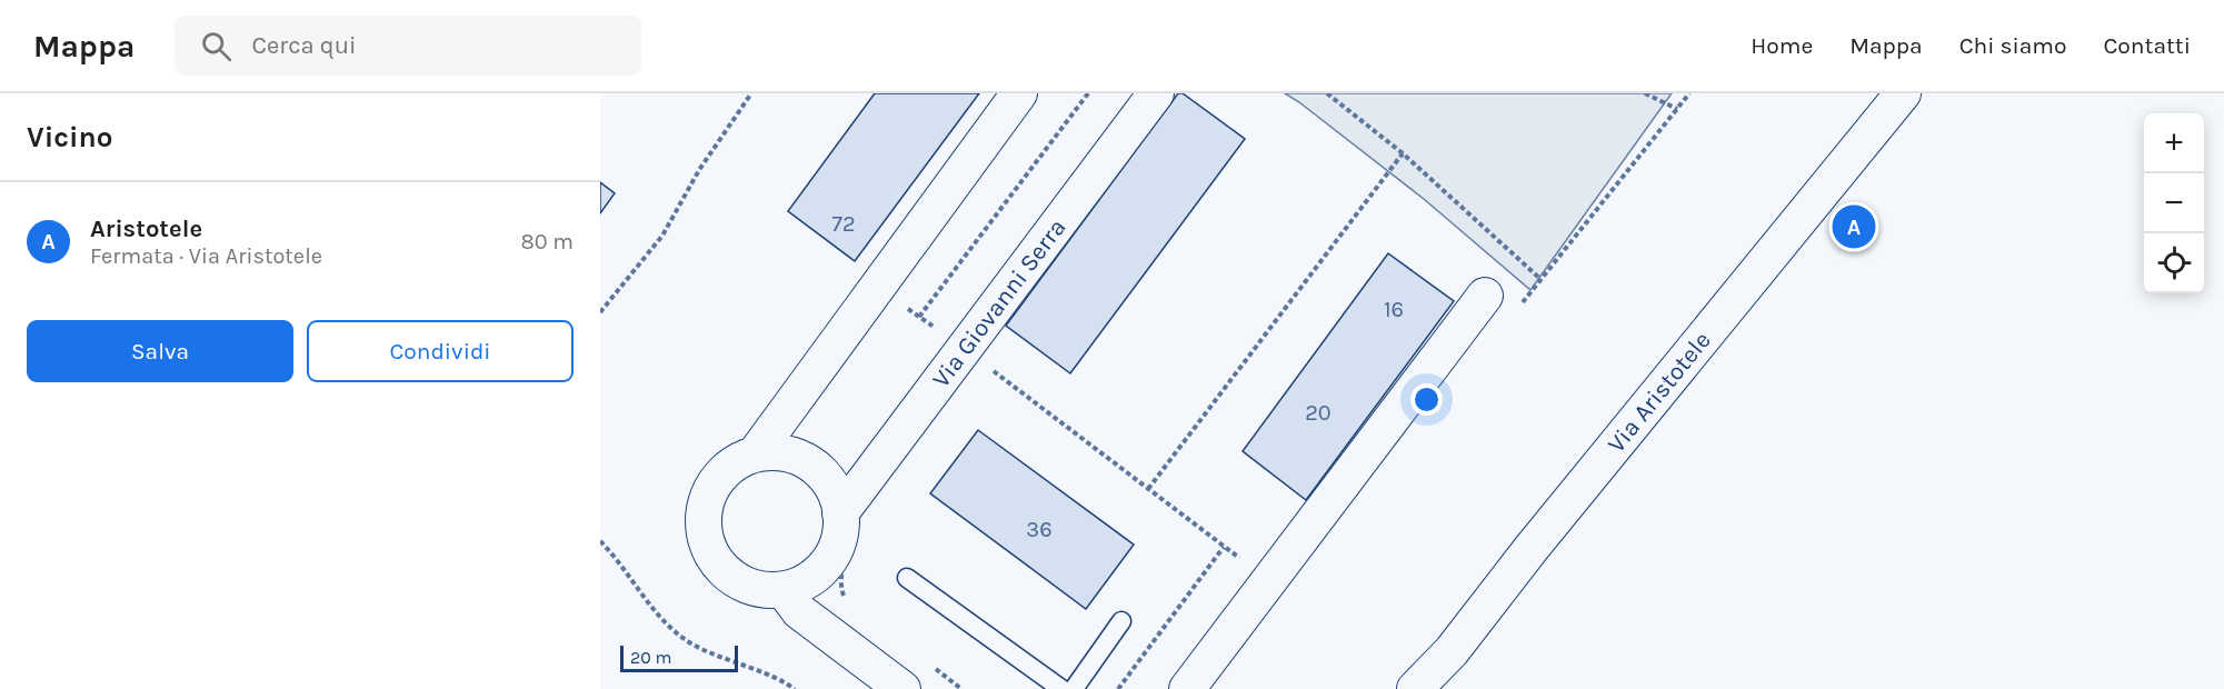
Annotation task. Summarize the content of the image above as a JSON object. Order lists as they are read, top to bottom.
{
  "streets": {
    "street": ["Via Giovanni Serra", "Via Aristotele"]
  },
  "house_numbers": [
    "72",
    "16",
    "20",
    "36"
  ],
  "scale_bar": "20 m",
  "page": {
    "header": "Mappa",
    "search": "Cerca qui",
    "nav": [
      "Home",
      "Mappa",
      "Chi siamo",
      "Contatti"
    ],
    "heading": "Vicino",
    "map_buttons": ["+", "−"],
    "list": [
      {
        "mark": "A",
        "name": "Aristotele",
        "note": "Fermata · Via Aristotele",
        "value": "80 m"
      }
    ],
    "pins": "A",
    "buttons": ["Salva", "Condividi"],
    "scale": "20 m"
  }
}
